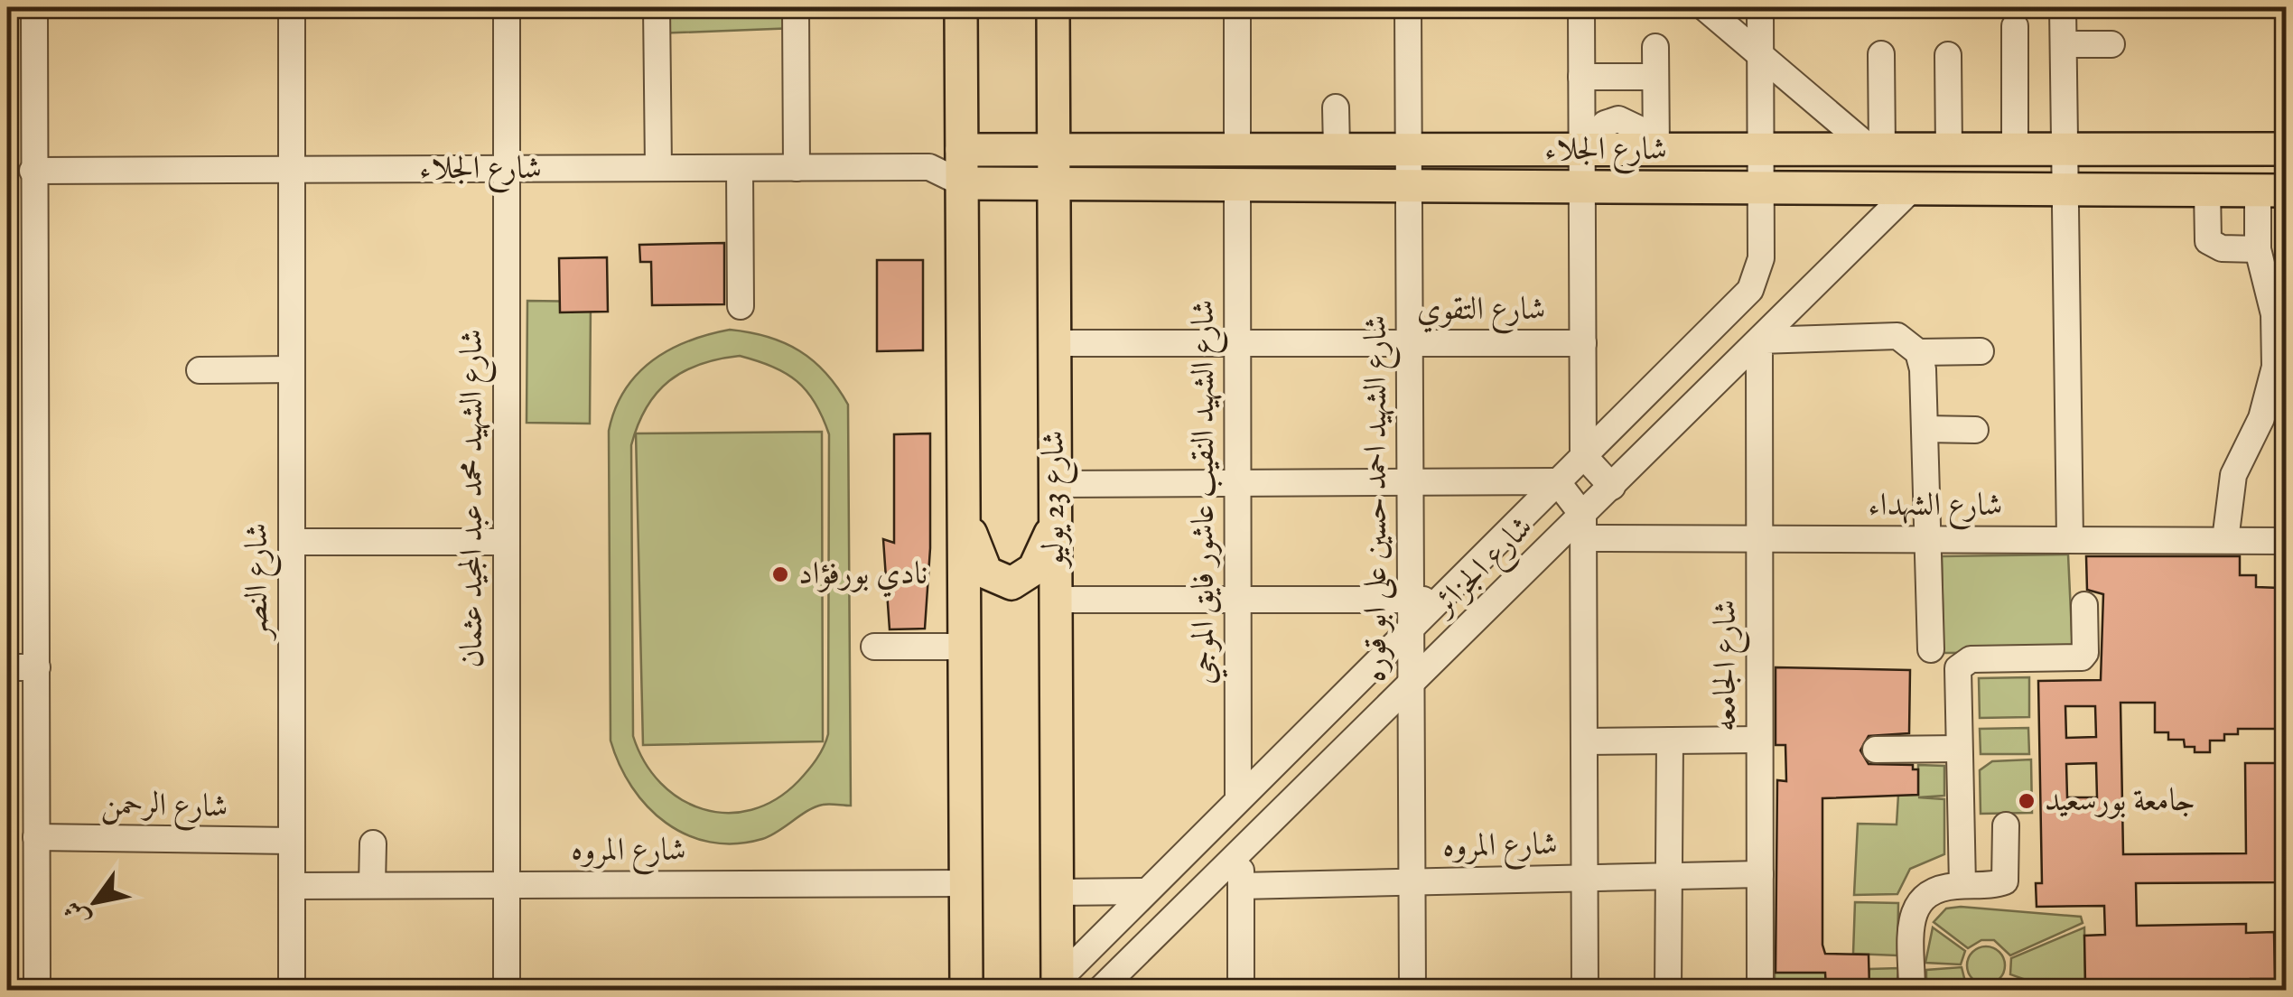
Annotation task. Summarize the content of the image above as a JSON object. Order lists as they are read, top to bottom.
{
  "streets": {
    "main road": ["شارع الجلاء", "شارع 23 يوليو"],
    "street": [
      "شارع التقوي",
      "شارع الشهيد النقيب عاشور فايق الموجي",
      "شارع الشهيد محمد عبد المجيد عثمان",
      "شارع الشهيد احمد حسين على ابو قوره",
      "شارع الشهداء",
      "شارع الجزائر",
      "شارع النصر",
      "شارع الجامعه",
      "شارع الرحمن",
      "شارع المروه"
    ]
  },
  "crossings": [
    ["شارع الجلاء", "شارع الشهيد النقيب عاشور فايق الموجي"],
    ["شارع الجلاء", "شارع الشهيد محمد عبد المجيد عثمان"],
    ["شارع الجلاء", "شارع 23 يوليو"],
    ["شارع الجلاء", "شارع الشهيد احمد حسين على ابو قوره"],
    ["شارع الجلاء", "شارع الجزائر"],
    ["شارع الجلاء", "شارع النصر"],
    ["شارع التقوي", "شارع الشهيد النقيب عاشور فايق الموجي"],
    ["شارع التقوي", "شارع 23 يوليو"],
    ["شارع التقوي", "شارع الشهيد احمد حسين على ابو قوره"],
    ["شارع الشهيد النقيب عاشور فايق الموجي", "شارع الجزائر"],
    ["شارع الشهيد محمد عبد المجيد عثمان", "شارع المروه"],
    ["شارع 23 يوليو", "شارع الجزائر"],
    ["شارع الشهيد احمد حسين على ابو قوره", "شارع الجزائر"],
    ["شارع الشهيد احمد حسين على ابو قوره", "شارع المروه"],
    ["شارع الشهداء", "شارع الجزائر"],
    ["شارع الشهداء", "شارع الجامعه"],
    ["شارع الجزائر", "شارع الجامعه"],
    ["شارع النصر", "شارع الرحمن"],
    ["شارع النصر", "شارع المروه"],
    ["شارع الجامعه", "شارع المروه"]
  ],
  "places": ["نادي بورفؤاد", "جامعة بورسعيد"],
  "north": "bottom left"
}
